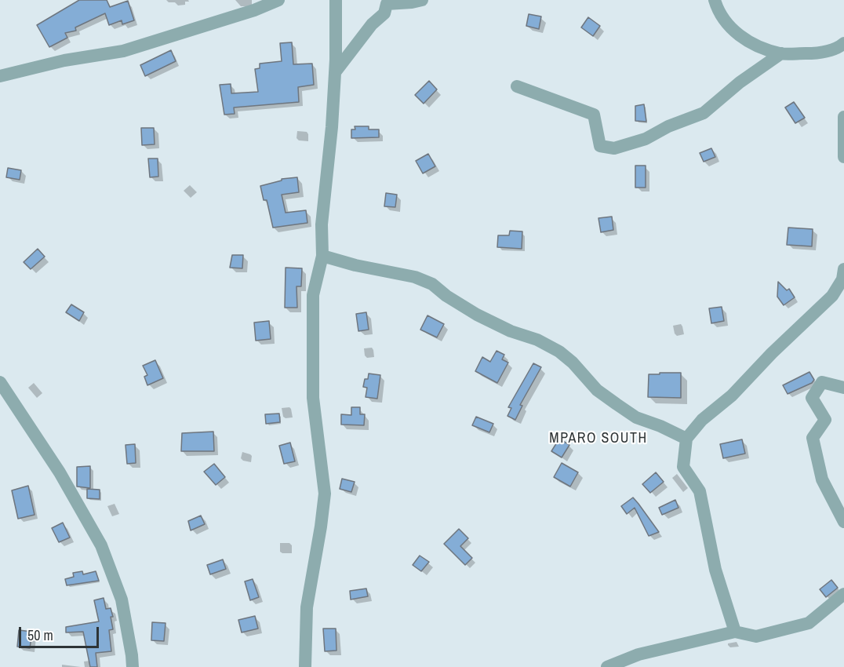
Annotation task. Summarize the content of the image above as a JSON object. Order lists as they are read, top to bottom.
{
  "districts": ["MPARO SOUTH"],
  "scale_bar": "50 m"
}
